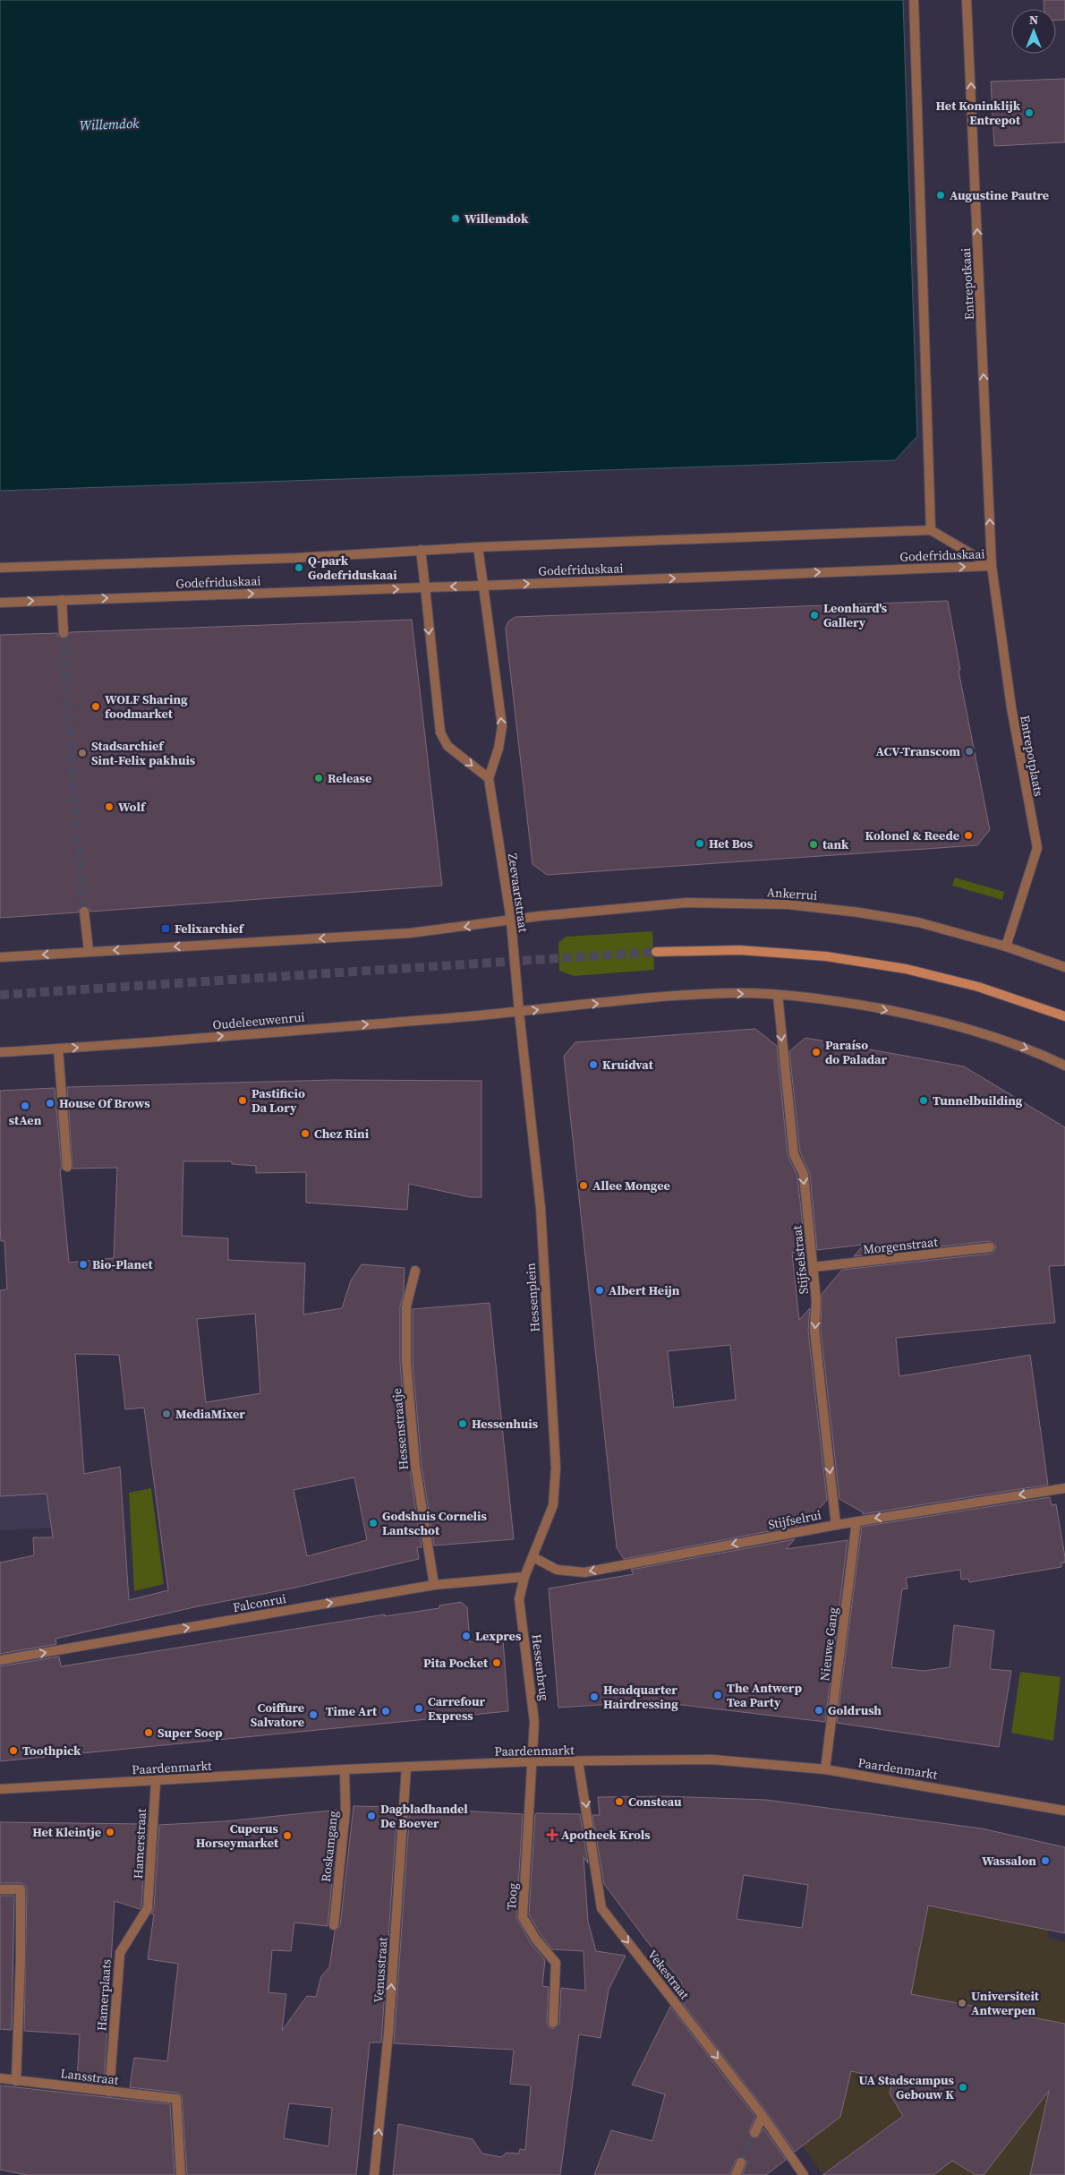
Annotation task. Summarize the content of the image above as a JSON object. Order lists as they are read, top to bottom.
{
  "streets": {
    "street": [
      "Entrepotkaai",
      "Godefriduskaai",
      "Entrepotplaats",
      "Zeevaartstraat",
      "Ankerrui",
      "Oudeleeuwenrui",
      "Morgenstraat",
      "Stijfselstraat",
      "Hessenplein",
      "Hessenstraatje",
      "Stijfselrui",
      "Falconrui",
      "Nieuwe Gang",
      "Hessenbrug",
      "Paardenmarkt",
      "Hamerstraat",
      "Roskamgang",
      "Toog",
      "Venusstraat",
      "Vekestraat",
      "Hamerplaats",
      "Lansstraat"
    ]
  },
  "crossings": [
    ["Entrepotkaai", "Godefriduskaai"],
    ["Entrepotkaai", "Entrepotplaats"],
    ["Godefriduskaai", "Entrepotplaats"],
    ["Godefriduskaai", "Zeevaartstraat"],
    ["Entrepotplaats", "Ankerrui"],
    ["Zeevaartstraat", "Ankerrui"],
    ["Zeevaartstraat", "Oudeleeuwenrui"],
    ["Zeevaartstraat", "Hessenplein"],
    ["Oudeleeuwenrui", "Hessenplein"],
    ["Morgenstraat", "Stijfselstraat"],
    ["Stijfselstraat", "Stijfselrui"],
    ["Hessenplein", "Stijfselrui"],
    ["Hessenplein", "Falconrui"],
    ["Hessenplein", "Hessenbrug"],
    ["Hessenstraatje", "Falconrui"],
    ["Stijfselrui", "Nieuwe Gang"],
    ["Falconrui", "Hessenbrug"],
    ["Nieuwe Gang", "Paardenmarkt"],
    ["Hessenbrug", "Paardenmarkt"],
    ["Hessenbrug", "Toog"],
    ["Paardenmarkt", "Hamerstraat"],
    ["Paardenmarkt", "Roskamgang"],
    ["Paardenmarkt", "Toog"],
    ["Paardenmarkt", "Venusstraat"],
    ["Paardenmarkt", "Vekestraat"],
    ["Hamerstraat", "Hamerplaats"],
    ["Hamerplaats", "Lansstraat"]
  ],
  "one_way": [
    "Oudeleeuwenrui",
    "Stijfselstraat",
    "Stijfselrui",
    "Falconrui",
    "Venusstraat",
    "Vekestraat"
  ],
  "water": ["Willemdok"],
  "places": {
    "other": [
      "Het Koninklijk Entrepot",
      "Augustine Pautre",
      "Willemdok",
      "Q-park Godefriduskaai",
      "Leonhard's Gallery",
      "WOLF Sharing foodmarket",
      "ACV-Transcom",
      "Stadsarchief Sint-Felix pakhuis",
      "Release",
      "Wolf",
      "Kolonel & Reede",
      "Het Bos",
      "tank",
      "Paraíso do Paladar",
      "Kruidvat",
      "Pastificio Da Lory",
      "Tunnelbuilding",
      "House Of Brows",
      "stAen",
      "Chez Rini",
      "Allee Mongee",
      "Bio-Planet",
      "Albert Heijn",
      "MediaMixer",
      "Hessenhuis",
      "Godshuis Cornelis Lantschot",
      "Lexpres",
      "Pita Pocket",
      "The Antwerp Tea Party",
      "Headquarter Hairdressing",
      "Carrefour Express",
      "Goldrush",
      "Time Art",
      "Coiffure Salvatore",
      "Super Soep",
      "Toothpick",
      "Consteau",
      "Dagbladhandel De Boever",
      "Het Kleintje",
      "Cuperus Horseymarket",
      "Wassalon",
      "Universiteit Antwerpen",
      "UA Stadscampus Gebouw K"
    ],
    "transit": ["Felixarchief"],
    "health": ["Apotheek Krols"]
  },
  "north": "top"
}
